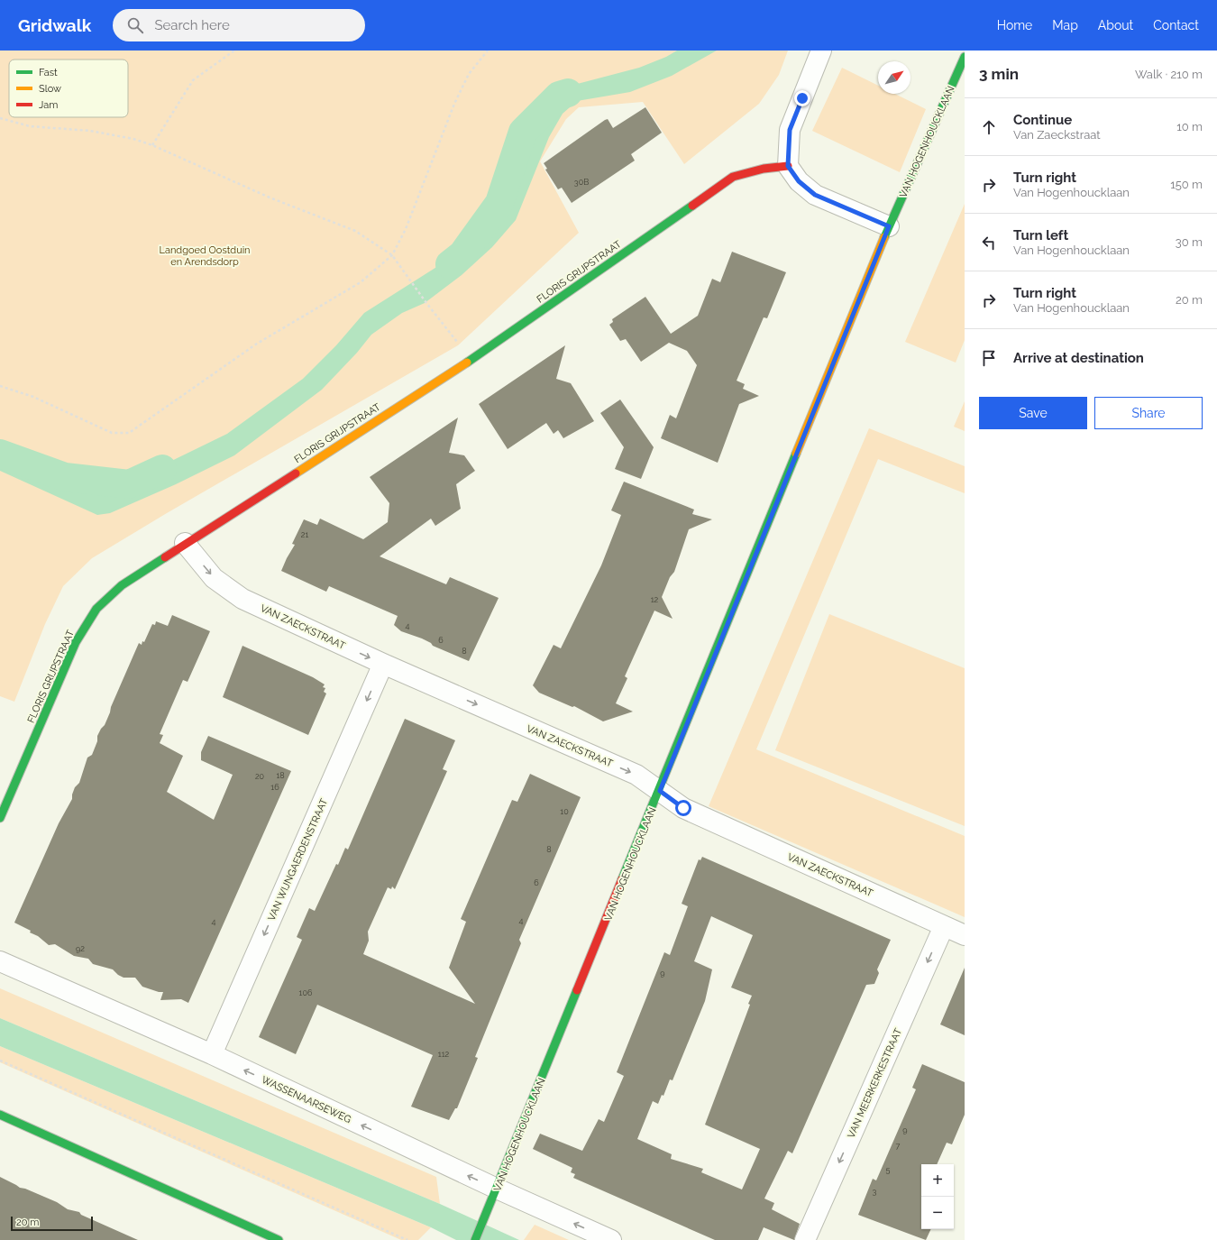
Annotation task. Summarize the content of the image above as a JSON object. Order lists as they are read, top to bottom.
{
  "streets": {
    "street": [
      "VAN HOGENHOUCKLAAN",
      "FLORIS GRIJPSTRAAT",
      "VAN ZAECKSTRAAT",
      "VAN WIJNGAERDENSTRAAT",
      "VAN MEERKERKESTRAAT",
      "WASSENAARSEWEG"
    ]
  },
  "crossings": [
    ["VAN HOGENHOUCKLAAN", "VAN ZAECKSTRAAT"],
    ["VAN HOGENHOUCKLAAN", "WASSENAARSEWEG"],
    ["FLORIS GRIJPSTRAAT", "VAN ZAECKSTRAAT"],
    ["VAN ZAECKSTRAAT", "VAN WIJNGAERDENSTRAAT"],
    ["VAN ZAECKSTRAAT", "VAN MEERKERKESTRAAT"],
    ["VAN WIJNGAERDENSTRAAT", "WASSENAARSEWEG"]
  ],
  "one_way": ["VAN ZAECKSTRAAT", "VAN WIJNGAERDENSTRAAT", "VAN MEERKERKESTRAAT"],
  "parks": ["Landgoed Oostduin en Arendsdorp"],
  "house_numbers": [
    "30B",
    "21",
    "12",
    "4",
    "6",
    "8",
    "18",
    "20",
    "16",
    "10",
    "8",
    "6",
    "4",
    "4",
    "92",
    "9",
    "106",
    "112",
    "9",
    "7",
    "5",
    "3"
  ],
  "legend": ["Fast", "Slow", "Jam"],
  "scale_bar": "20 m",
  "north": "top right",
  "page": {
    "header": "Gridwalk",
    "search": "Search here",
    "nav": [
      "Home",
      "Map",
      "About",
      "Contact"
    ],
    "heading": ["3 min", "Walk · 210 m"],
    "list": [
      ["Continue", "Van Zaeckstraat", "10 m"],
      ["Turn right", "Van Hogenhoucklaan", "150 m"],
      ["Turn left", "Van Hogenhoucklaan", "30 m"],
      ["Turn right", "Van Hogenhoucklaan", "20 m"],
      "Arrive at destination"
    ],
    "buttons": ["Save", "Share"],
    "map_buttons": ["+", "−"],
    "scale": "20 m"
  }
}
